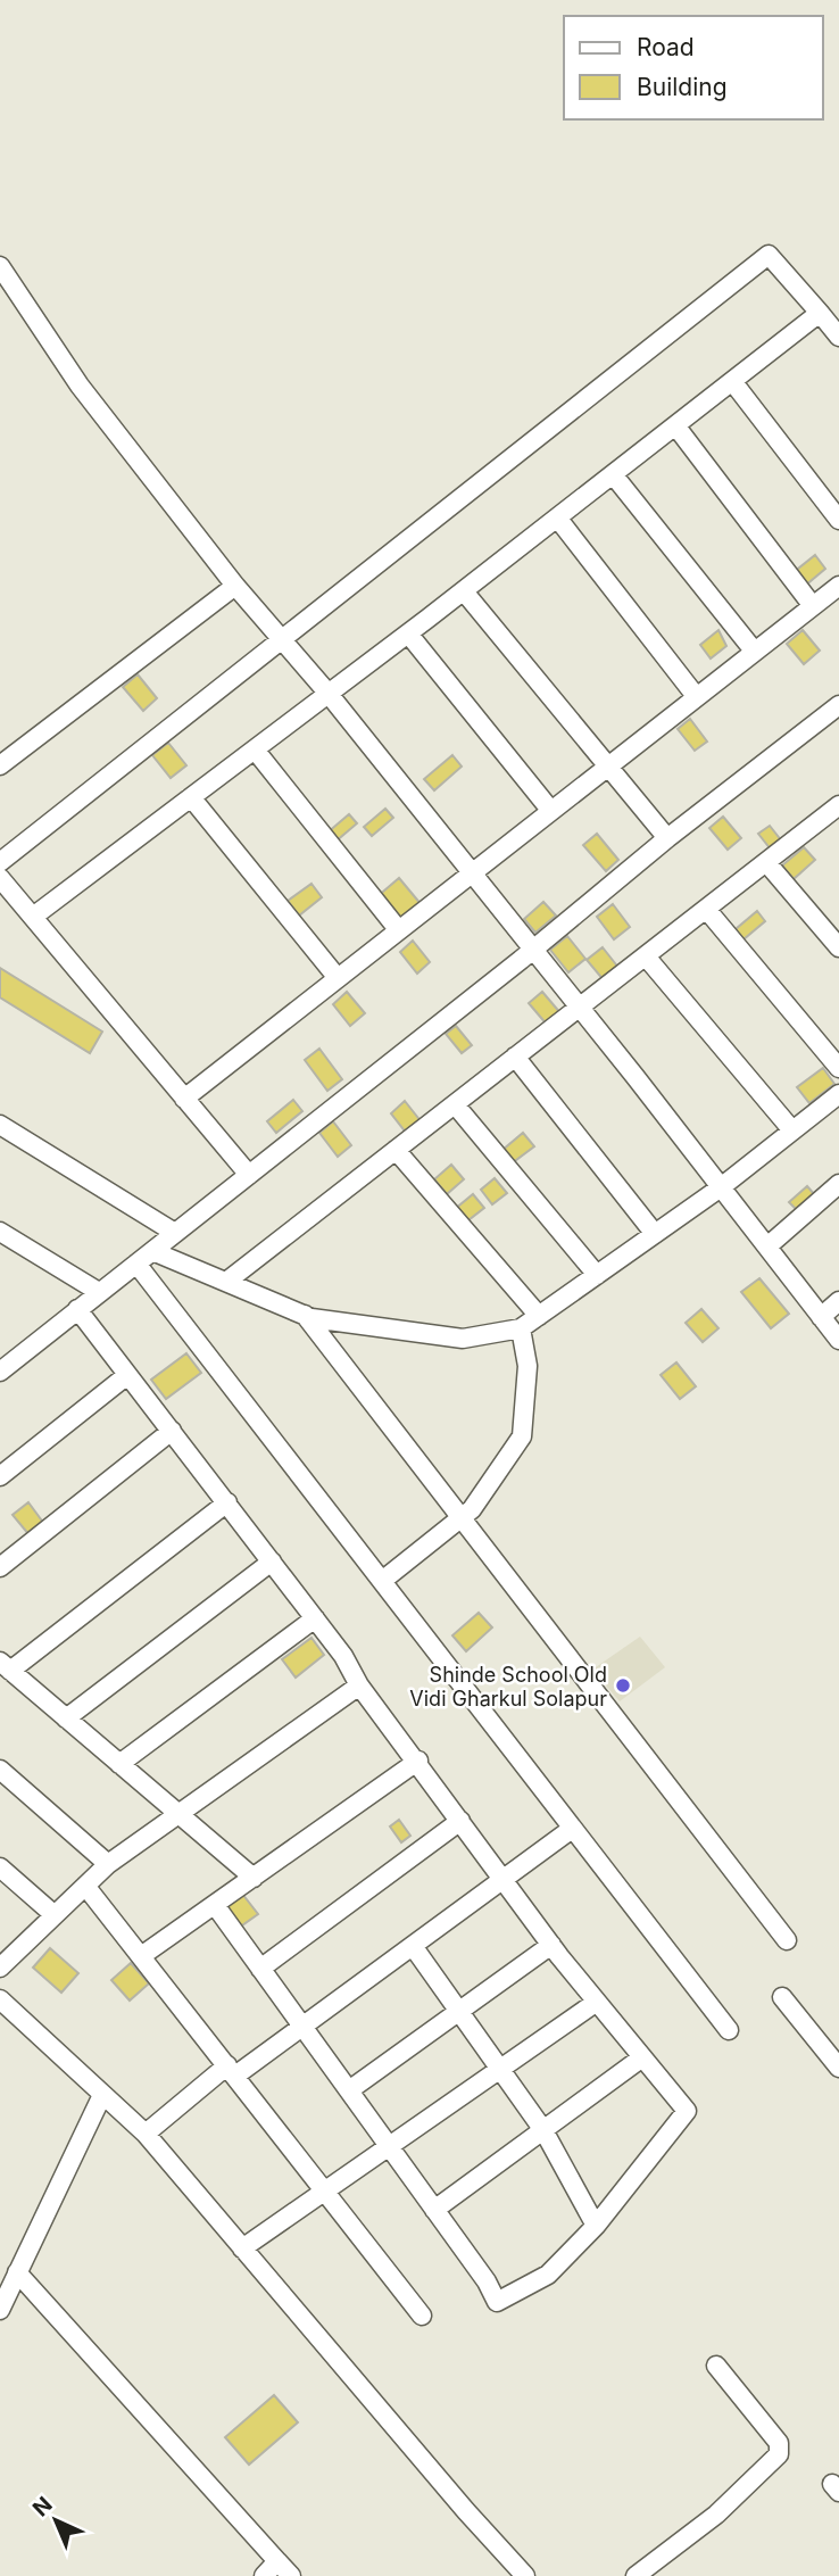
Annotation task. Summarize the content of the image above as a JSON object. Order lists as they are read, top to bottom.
{
  "places": ["Shinde School Old Vidi Gharkul Solapur"],
  "legend": ["Road", "Building"],
  "north": "top left"
}
